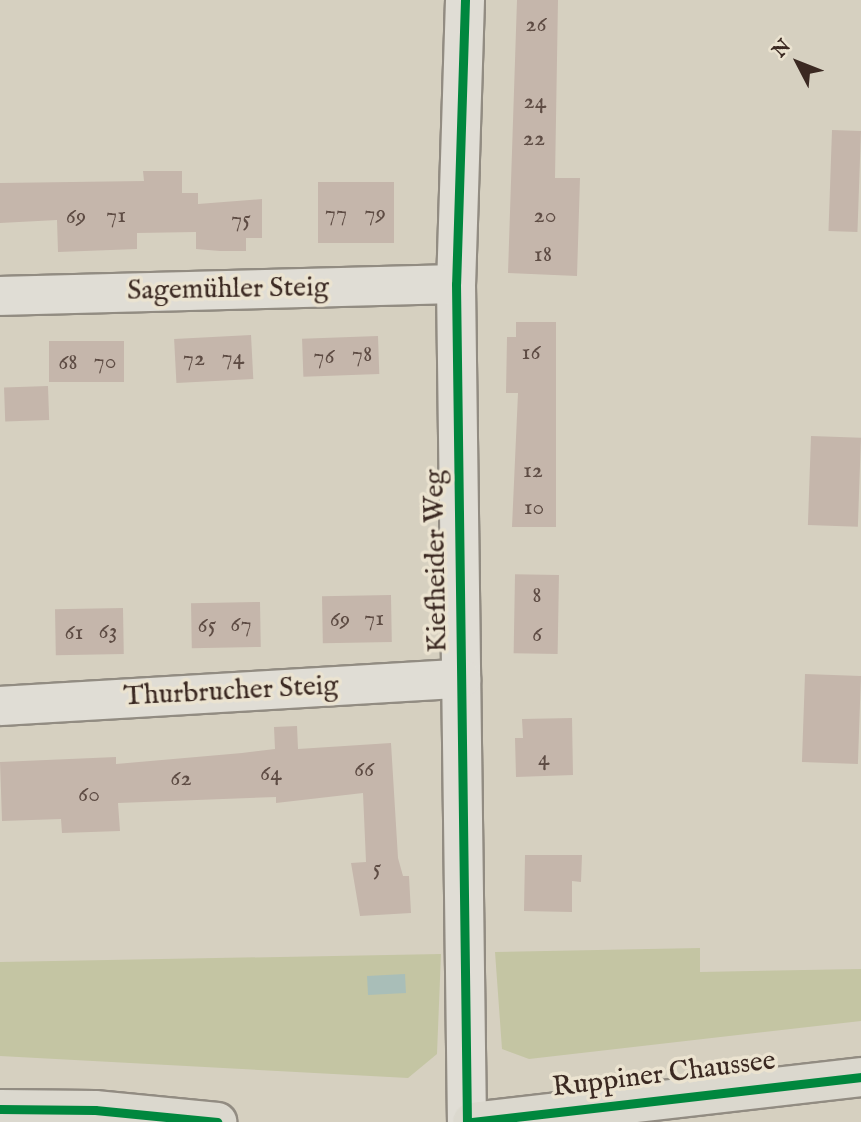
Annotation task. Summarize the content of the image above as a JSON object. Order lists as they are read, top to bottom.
{
  "streets": {
    "main road": ["Ruppiner Chaussee"],
    "street": ["Sagemühler Steig", "Kiefheider Weg", "Thurbrucher Steig"]
  },
  "crossings": [
    ["Sagemühler Steig", "Kiefheider Weg"],
    ["Kiefheider Weg", "Thurbrucher Steig"]
  ],
  "house_numbers": [
    "26",
    "24",
    "22",
    "77",
    "79",
    "71",
    "20",
    "69",
    "75",
    "18",
    "16",
    "78",
    "76",
    "74",
    "72",
    "70",
    "68",
    "12",
    "10",
    "8",
    "71",
    "69",
    "67",
    "65",
    "63",
    "61",
    "6",
    "4",
    "66",
    "64",
    "62",
    "60",
    "5"
  ],
  "north": "top left"
}
